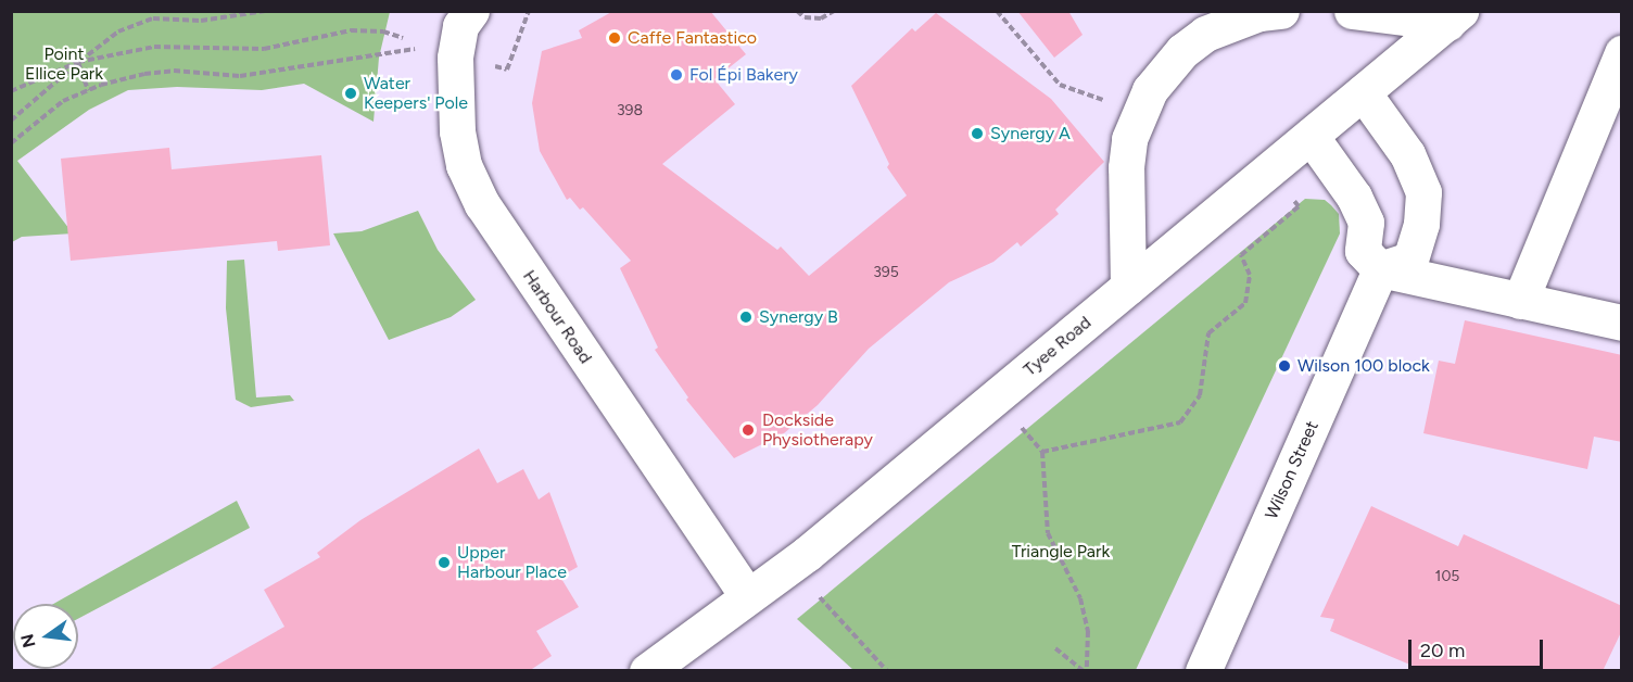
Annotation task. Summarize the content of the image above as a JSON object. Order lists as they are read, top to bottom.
{
  "streets": {
    "street": ["Harbour Road", "Tyee Road", "Wilson Street"]
  },
  "crossings": [
    ["Harbour Road", "Tyee Road"]
  ],
  "parks": ["Point Ellice Park", "Triangle Park"],
  "places": [
    "Caffe Fantastico",
    "Fol Épi Bakery",
    "Water Keepers' Pole",
    "Synergy A",
    "Synergy B",
    "Wilson 100 block",
    "Dockside Physiotherapy",
    "Upper Harbour Place"
  ],
  "house_numbers": ["398", "395", "105"],
  "scale_bar": "20 m",
  "north": "left"
}
